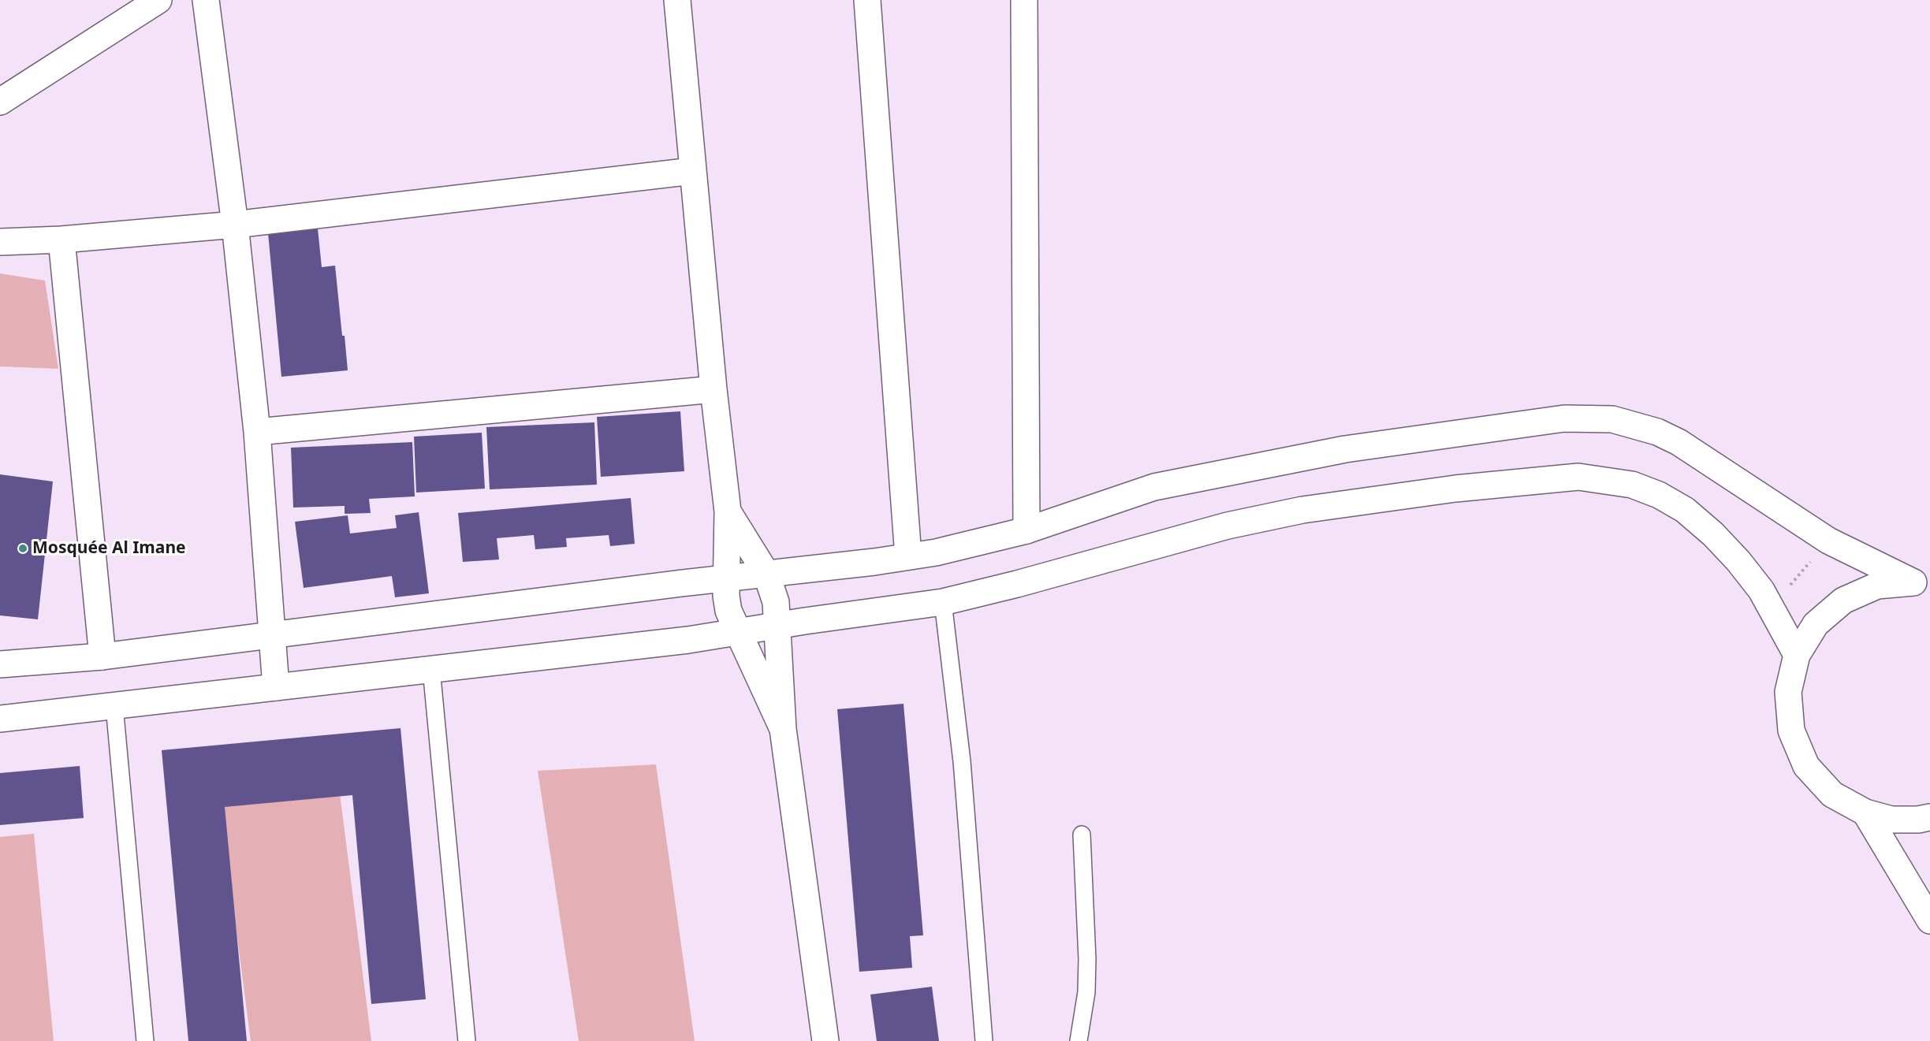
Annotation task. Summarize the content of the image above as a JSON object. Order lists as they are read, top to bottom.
{
  "places": ["Mosquée Al Imane"]
}
